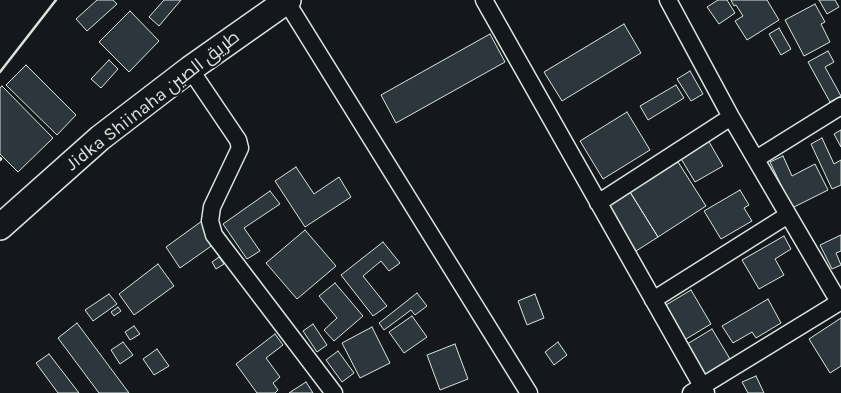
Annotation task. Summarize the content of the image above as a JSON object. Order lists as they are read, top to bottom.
{
  "streets": {
    "main road": ["Jidka Shiinaha طريق الصين"]
  }
}
